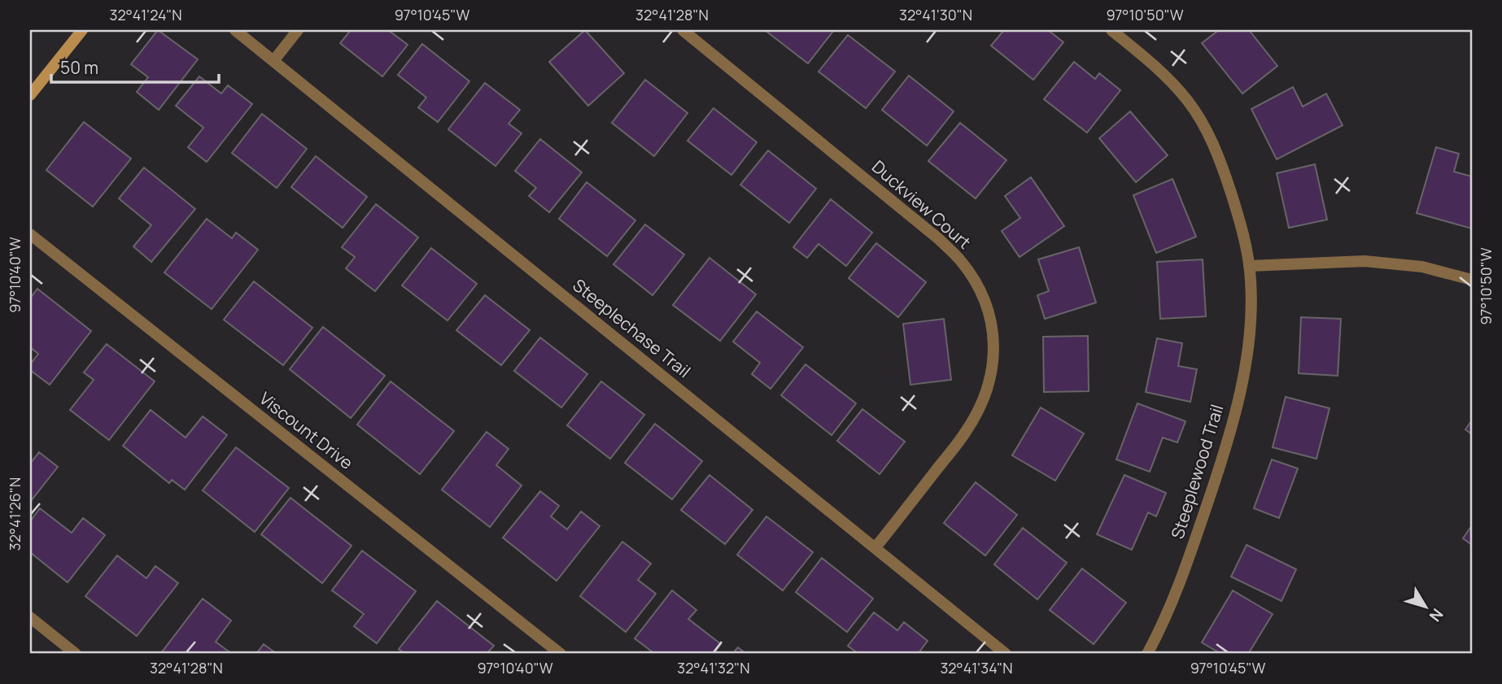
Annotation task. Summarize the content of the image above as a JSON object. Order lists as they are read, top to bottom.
{
  "streets": {
    "street": [
      "Duckview Court",
      "Steeplechase Trail",
      "Viscount Drive",
      "Steeplewood Trail"
    ]
  },
  "crossings": [
    ["Duckview Court", "Steeplechase Trail"]
  ],
  "scale_bar": "50 m",
  "north": "bottom right",
  "coordinates": [
    "32°41'24\"N",
    "97°10'45\"W",
    "32°41'28\"N",
    "32°41'30\"N",
    "97°10'50\"W",
    "97°10'40\"W",
    "32°41'26\"N",
    "32°41'32\"N",
    "32°41'34\"N"
  ]
}
